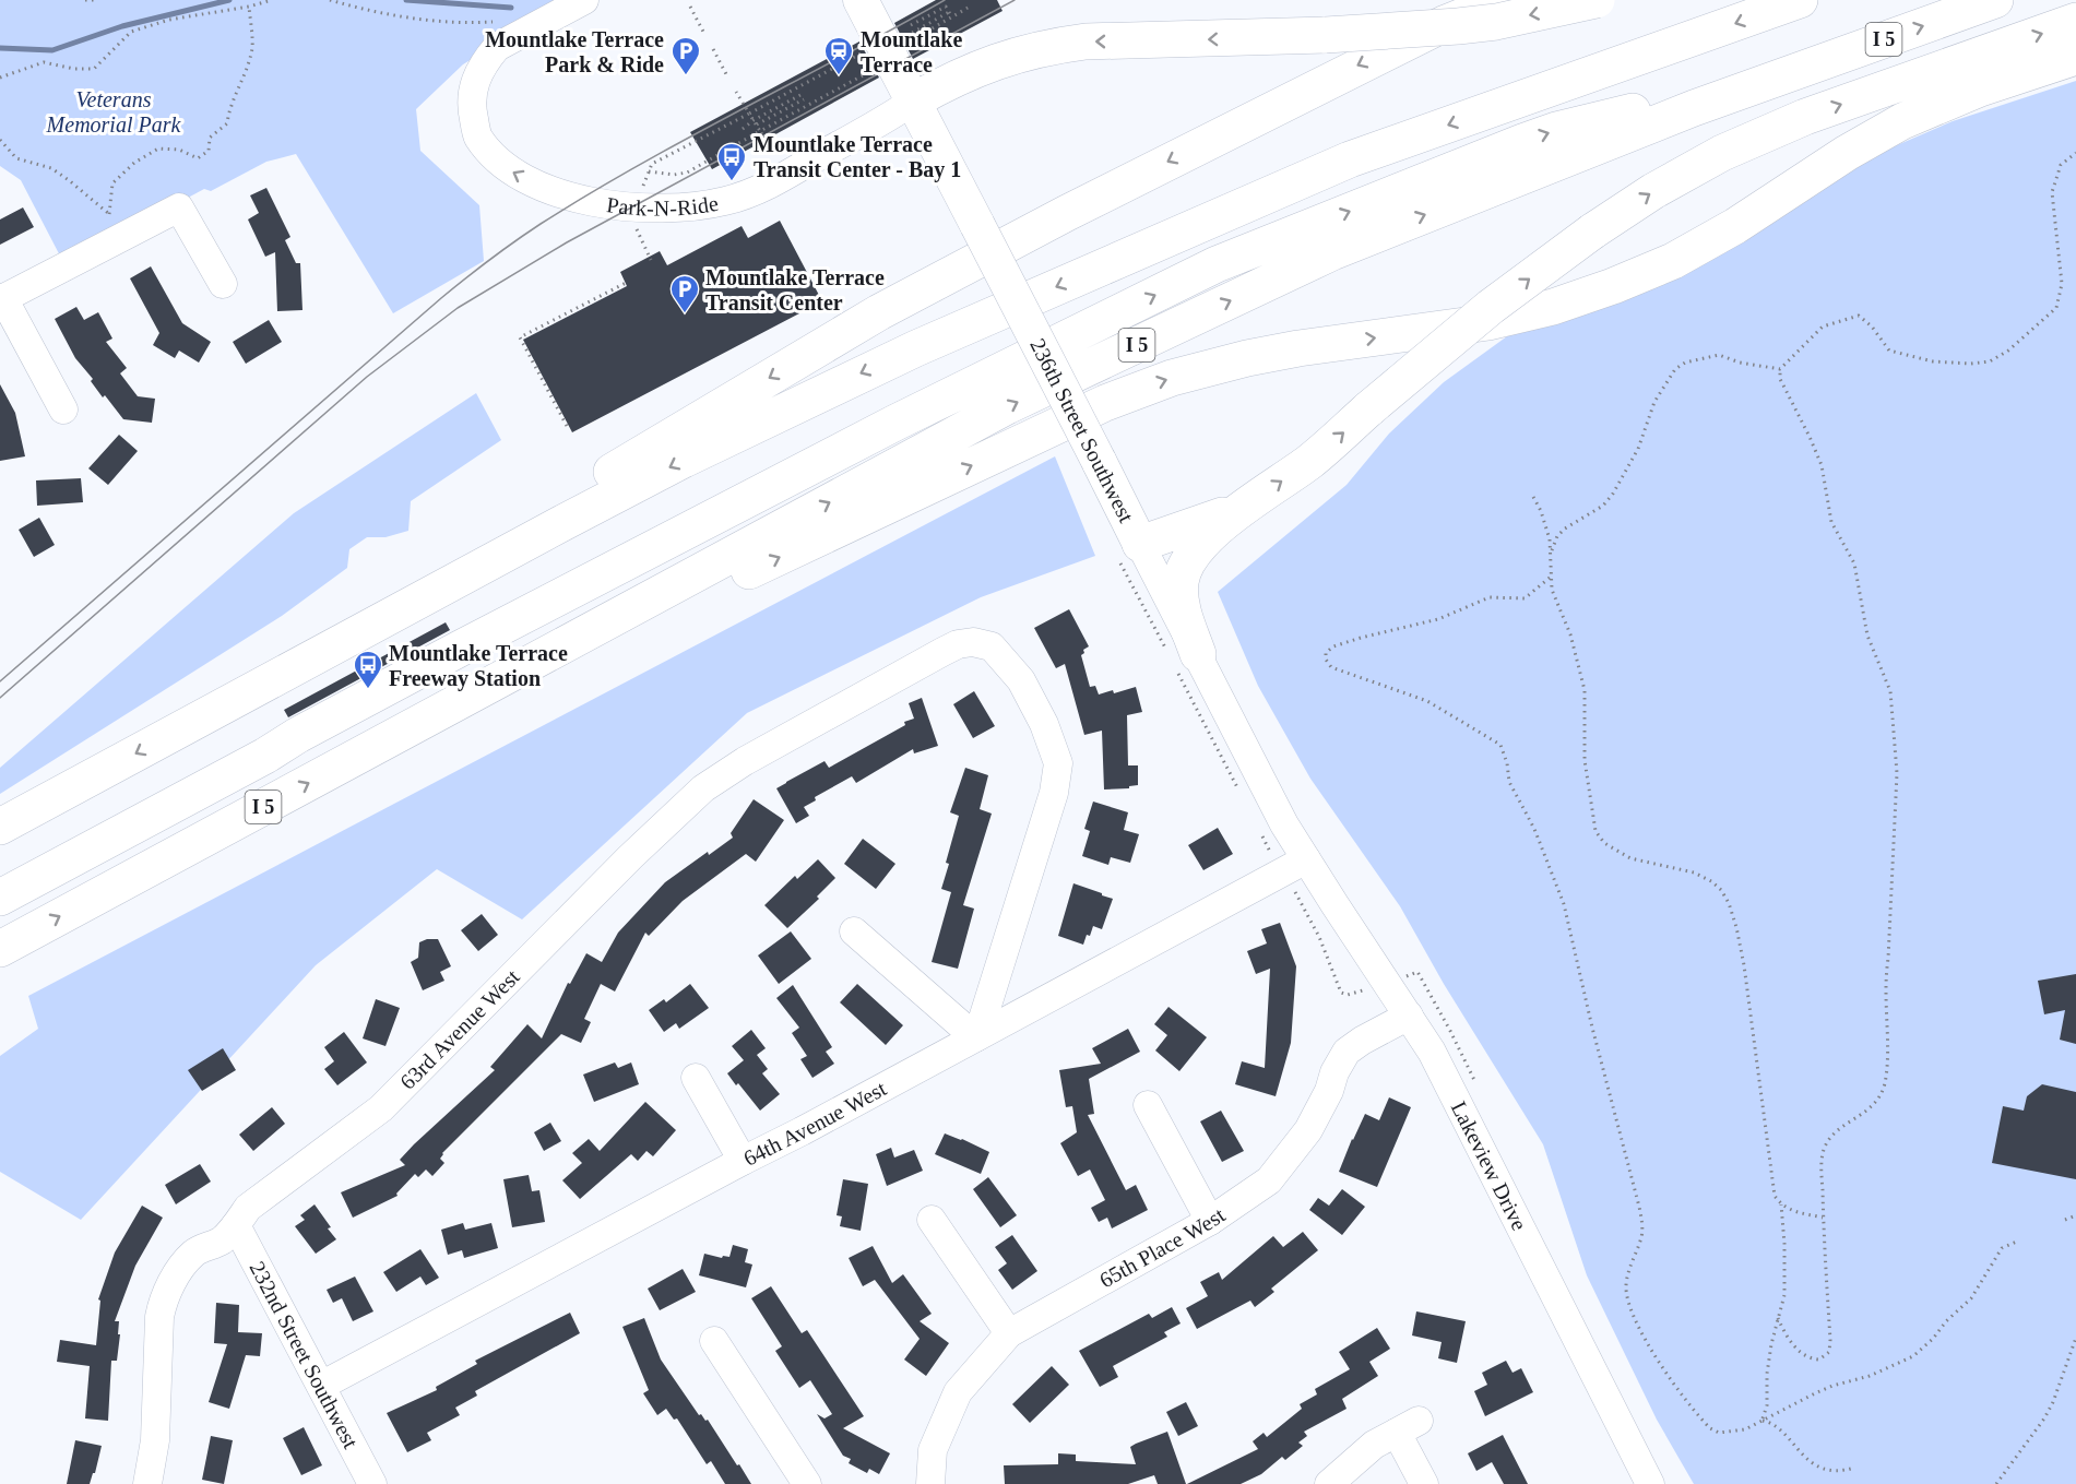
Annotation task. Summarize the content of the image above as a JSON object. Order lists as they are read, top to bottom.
{
  "streets": {
    "highway": ["I 5"],
    "main road": ["236th Street Southwest"],
    "street": [
      "Park-N-Ride",
      "63rd Avenue West",
      "64th Avenue West",
      "Lakeview Drive",
      "65th Place West",
      "232nd Street Southwest"
    ]
  },
  "crossings": [
    ["Park-N-Ride", "236th Street Southwest"],
    ["236th Street Southwest", "64th Avenue West"],
    ["236th Street Southwest", "Lakeview Drive"],
    ["63rd Avenue West", "64th Avenue West"],
    ["63rd Avenue West", "232nd Street Southwest"],
    ["64th Avenue West", "Lakeview Drive"],
    ["64th Avenue West", "232nd Street Southwest"],
    ["Lakeview Drive", "65th Place West"]
  ],
  "parks": ["Veterans Memorial Park"],
  "places": {
    "parking": ["Mountlake Terrace Park & Ride", "Mountlake Terrace Transit Center"],
    "station": ["Mountlake Terrace"],
    "bus stop": ["Mountlake Terrace Transit Center - Bay 1", "Mountlake Terrace Freeway Station"]
  }
}
